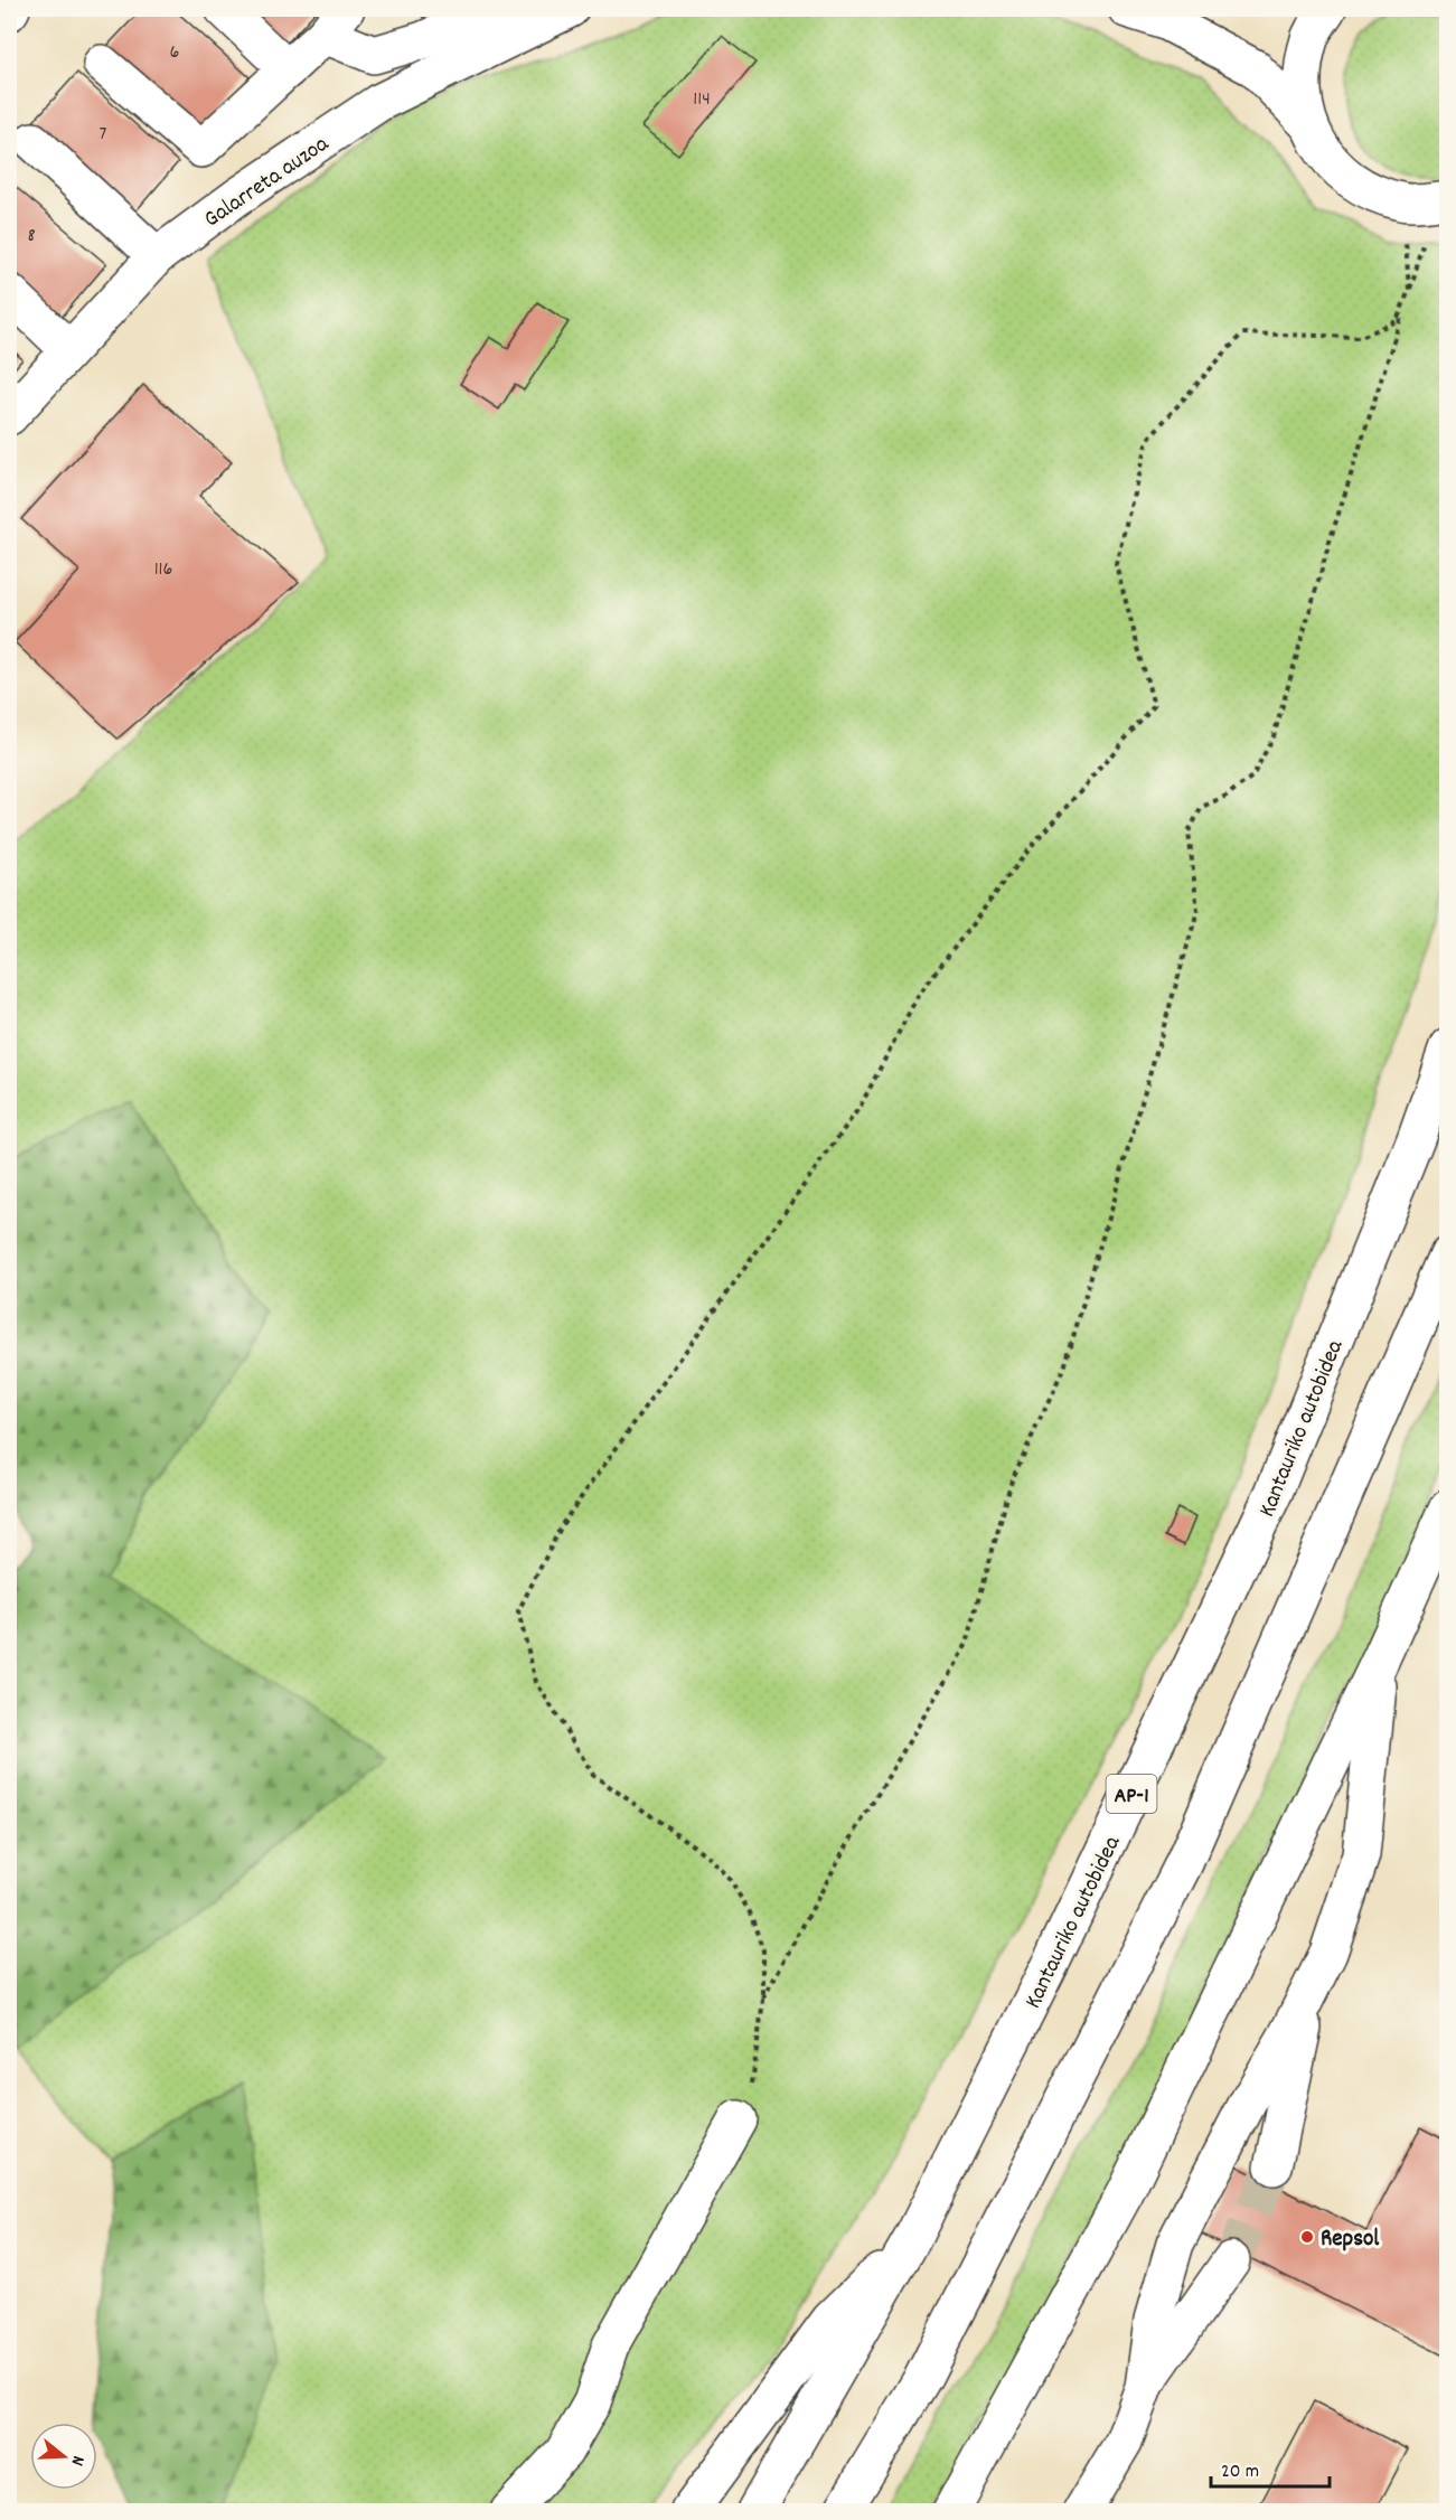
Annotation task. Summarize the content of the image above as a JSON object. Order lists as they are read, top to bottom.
{
  "streets": {
    "main road": ["Galarreta auzoa", "Kantauriko autobidea", "AP-1"]
  },
  "places": ["Repsol"],
  "house_numbers": [
    "6",
    "114",
    "7",
    "8",
    "116"
  ],
  "scale_bar": "20 m",
  "north": "right"
}
